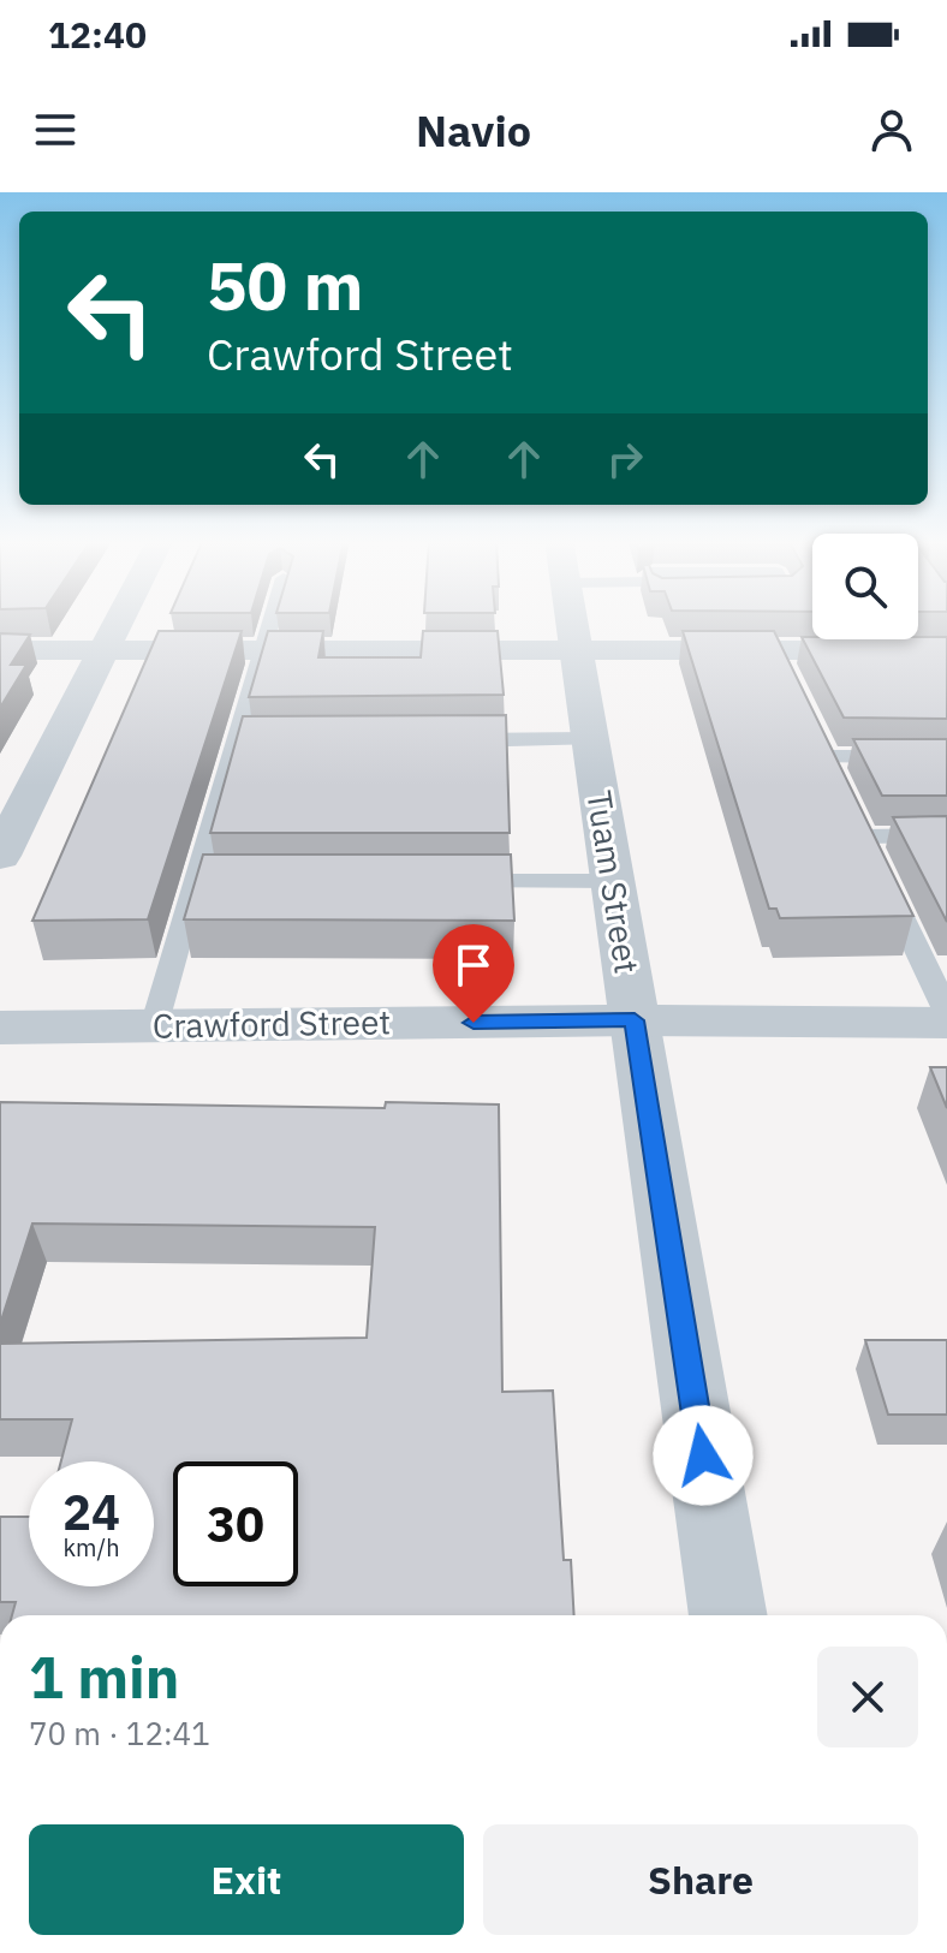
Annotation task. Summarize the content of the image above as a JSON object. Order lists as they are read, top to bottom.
{
  "streets": {
    "street": ["Tuam Street", "Crawford Street"]
  },
  "crossings": [
    ["Tuam Street", "Crawford Street"]
  ],
  "page": {
    "status": "12:40",
    "header": "Navio",
    "turn": ["50 m", "Crawford Street"],
    "speed": "24 km/h",
    "limit": "30",
    "heading": ["1 min", "70 m · 12:41"],
    "buttons": ["Exit", "Share"]
  }
}
